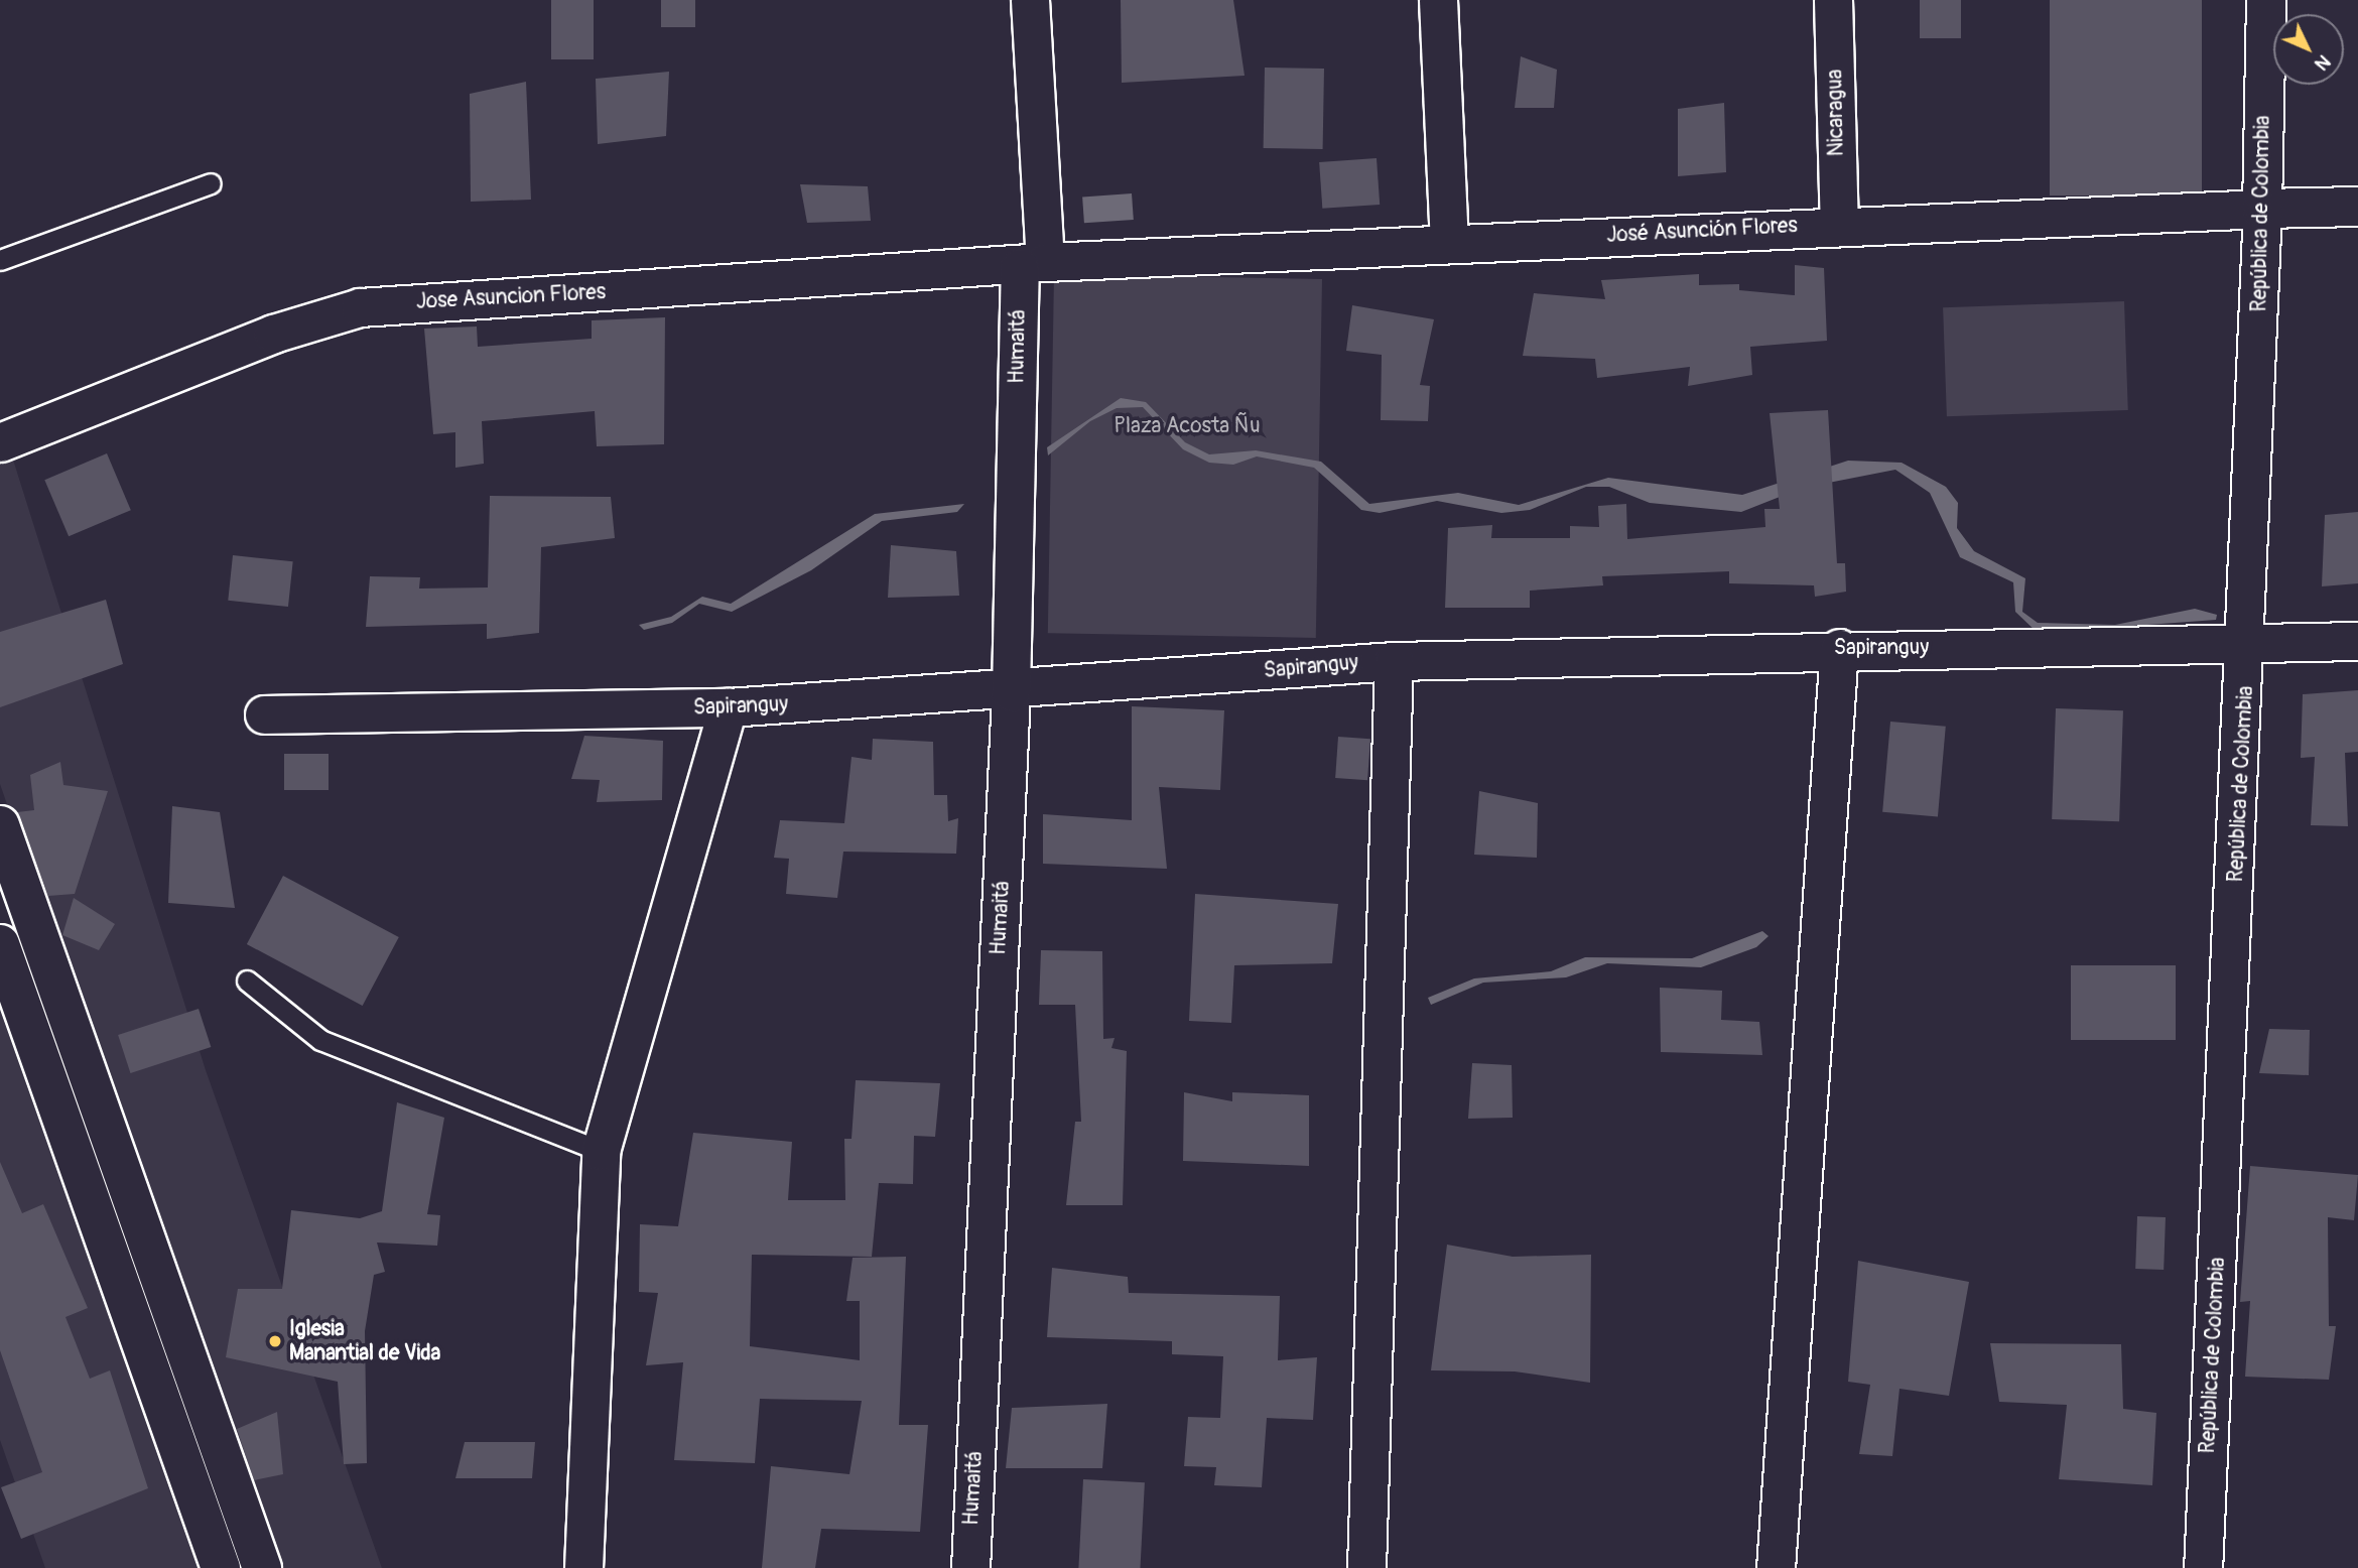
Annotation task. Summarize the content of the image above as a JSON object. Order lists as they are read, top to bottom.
{
  "streets": {
    "main road": ["República de Colombia", "José Asunción Flores"],
    "street": [
      "Nicaragua",
      "Jose Asuncion Flores",
      "Humaitá",
      "Sapiranguy"
    ]
  },
  "crossings": [
    ["Nicaragua", "José Asunción Flores"],
    ["República de Colombia", "José Asunción Flores"],
    ["República de Colombia", "Sapiranguy"],
    ["José Asunción Flores", "Jose Asuncion Flores"],
    ["José Asunción Flores", "Humaitá"],
    ["Jose Asuncion Flores", "Humaitá"],
    ["Humaitá", "Sapiranguy"]
  ],
  "parks": ["Plaza Acosta Ñu"],
  "places": ["Iglesia Manantial de Vida"],
  "north": "bottom right"
}
